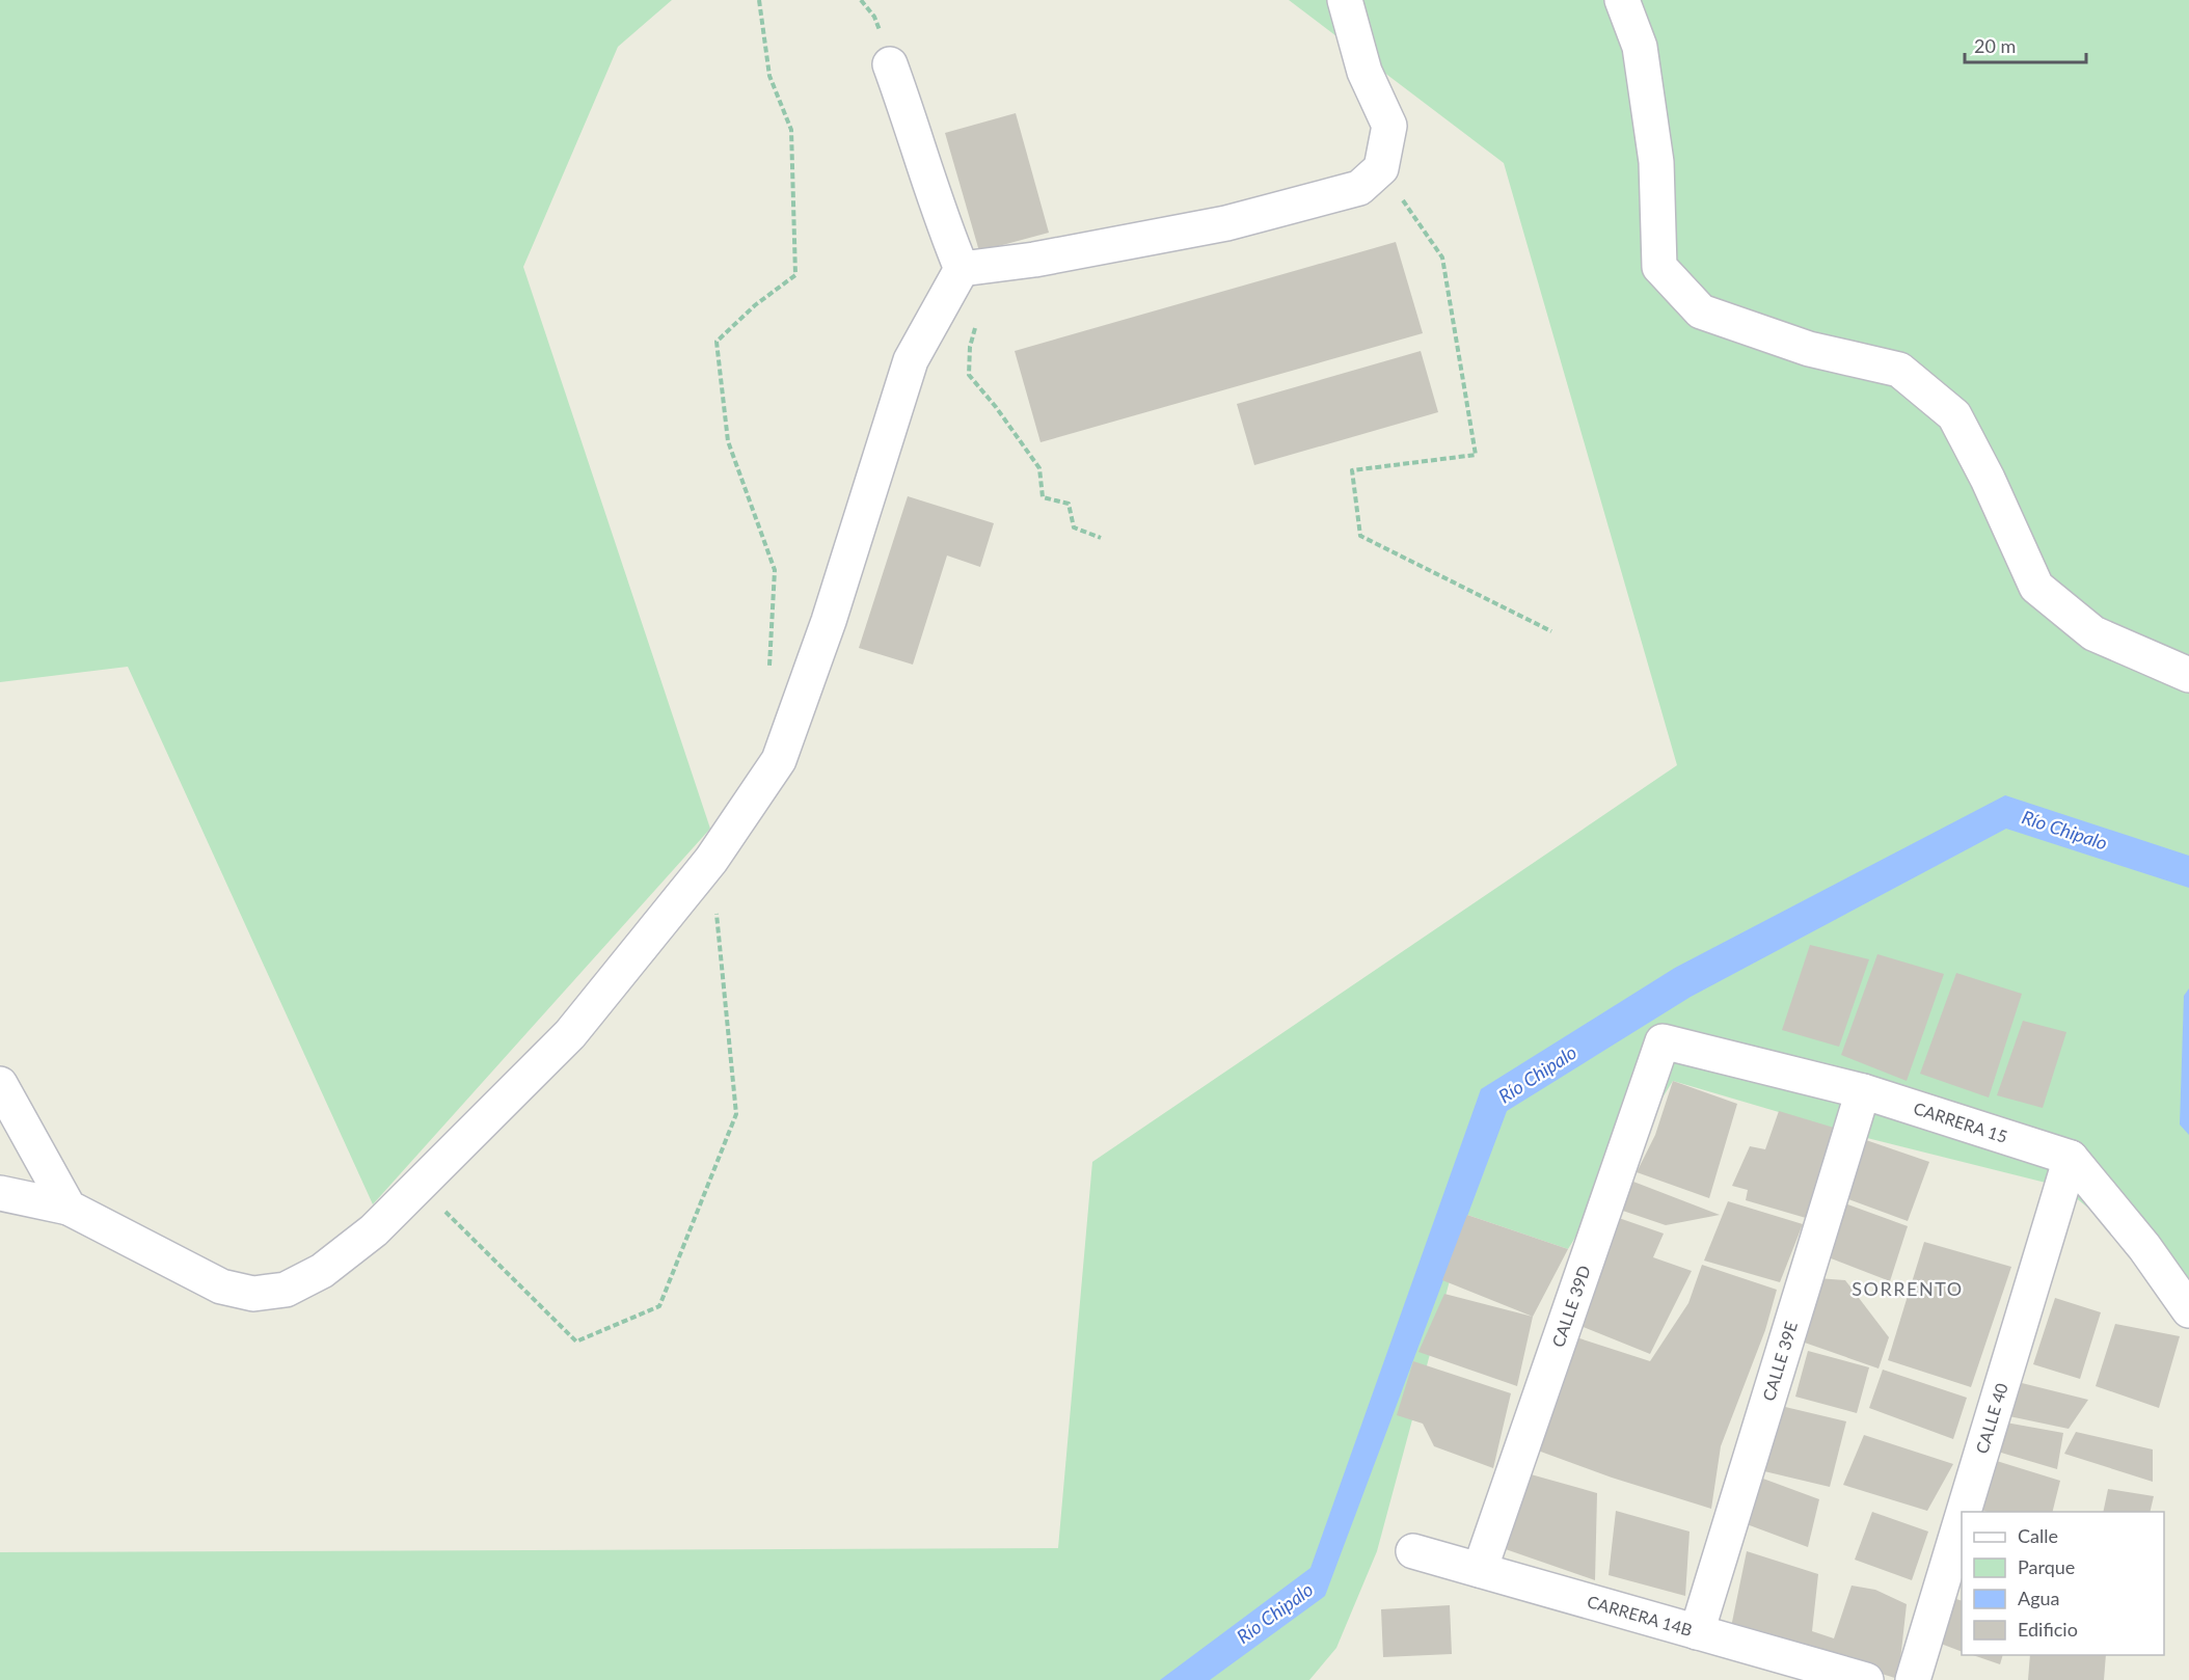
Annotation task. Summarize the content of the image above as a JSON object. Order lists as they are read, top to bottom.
{
  "streets": {
    "street": [
      "CARRERA 15",
      "CALLE 39D",
      "CALLE 39E",
      "CALLE 40",
      "CARRERA 14B"
    ]
  },
  "crossings": [
    ["CARRERA 15", "CALLE 39D"],
    ["CARRERA 15", "CALLE 39E"],
    ["CARRERA 15", "CALLE 40"],
    ["CALLE 39D", "CARRERA 14B"],
    ["CALLE 39E", "CARRERA 14B"]
  ],
  "districts": ["SORRENTO"],
  "water": ["Río Chipalo"],
  "legend": [
    "Calle",
    "Parque",
    "Agua",
    "Edificio"
  ],
  "scale_bar": "20 m"
}
